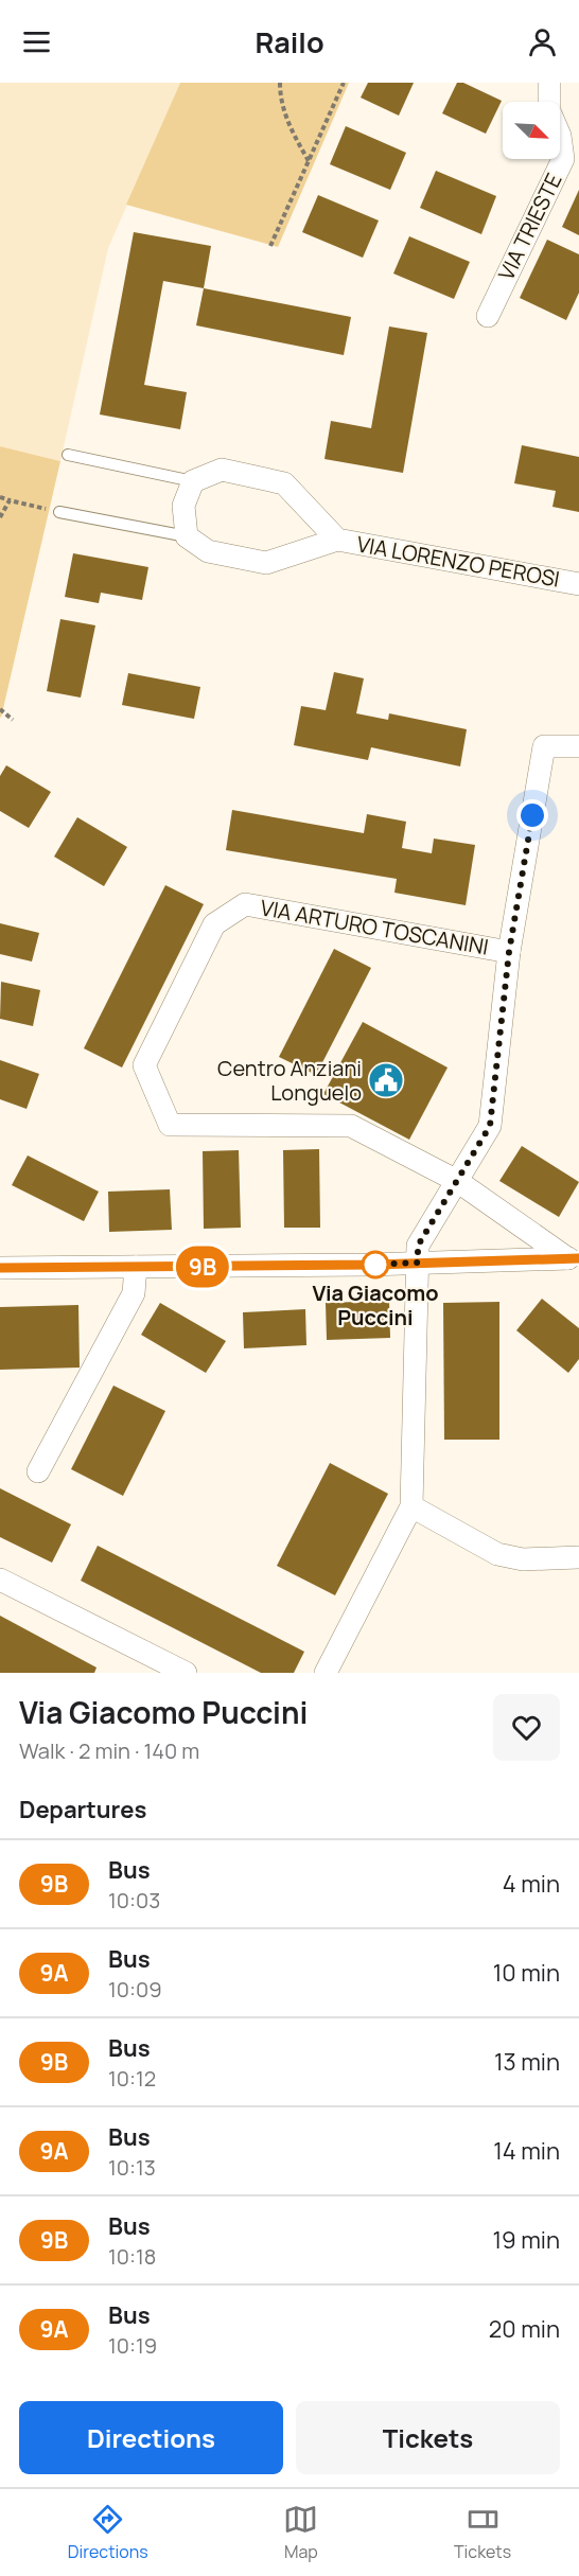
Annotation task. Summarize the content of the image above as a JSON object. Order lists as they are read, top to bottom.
{
  "streets": {
    "street": ["VIA TRIESTE", "VIA LORENZO PEROSI", "VIA ARTURO TOSCANINI"]
  },
  "places": {
    "public building": ["Centro Anziani Longuelo"],
    "other": ["Via Giacomo Puccini"]
  },
  "lines": ["bus line 9B"],
  "north": "bottom right",
  "page": {
    "header": "Railo",
    "on_map": "9B",
    "heading": [
      ["Via Giacomo Puccini", "Walk · 2 min · 140 m"],
      "Departures"
    ],
    "list": [
      {
        "mark": "9B",
        "name": "Bus",
        "note": "10:03",
        "value": "4 min"
      },
      {
        "mark": "9A",
        "name": "Bus",
        "note": "10:09",
        "value": "10 min"
      },
      {
        "mark": "9B",
        "name": "Bus",
        "note": "10:12",
        "value": "13 min"
      },
      {
        "mark": "9A",
        "name": "Bus",
        "note": "10:13",
        "value": "14 min"
      },
      {
        "mark": "9B",
        "name": "Bus",
        "note": "10:18",
        "value": "19 min"
      },
      {
        "mark": "9A",
        "name": "Bus",
        "note": "10:19",
        "value": "20 min"
      }
    ],
    "buttons": ["Directions", "Tickets"],
    "tabs": ["Directions", "Map", "Tickets"]
  }
}
